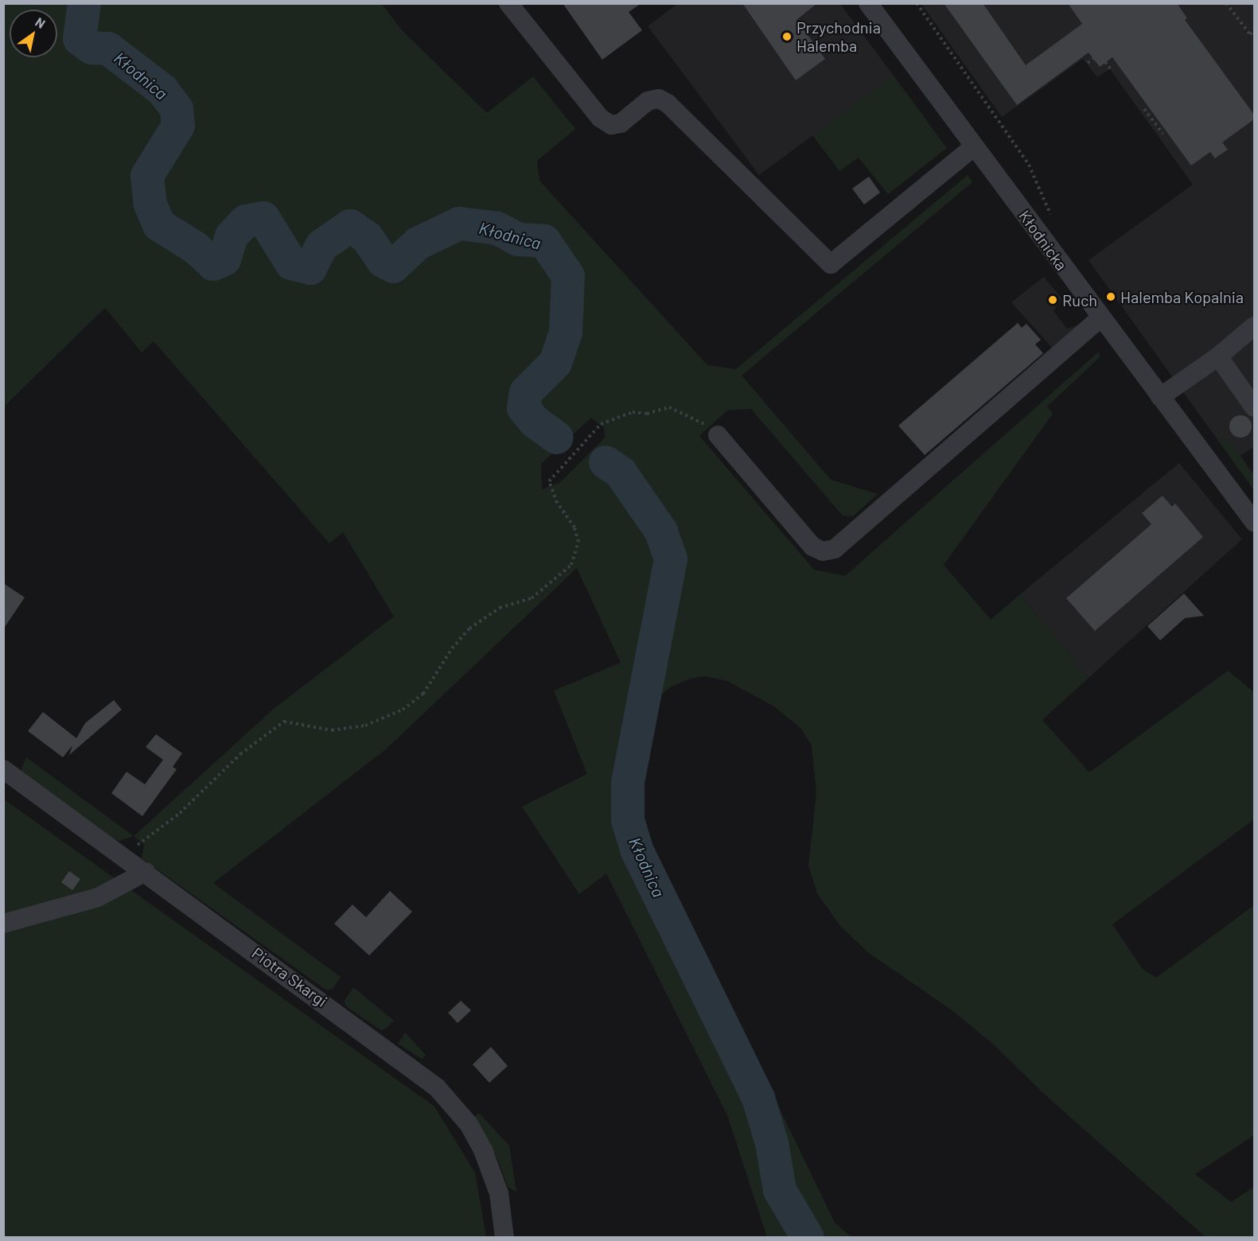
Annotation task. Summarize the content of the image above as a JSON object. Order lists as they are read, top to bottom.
{
  "streets": {
    "street": ["Kłodnicka", "Piotra Skargi"]
  },
  "water": ["Kłodnica"],
  "places": ["Przychodnia Halemba", "Halemba Kopalnia", "Ruch"],
  "north": "top right"
}
